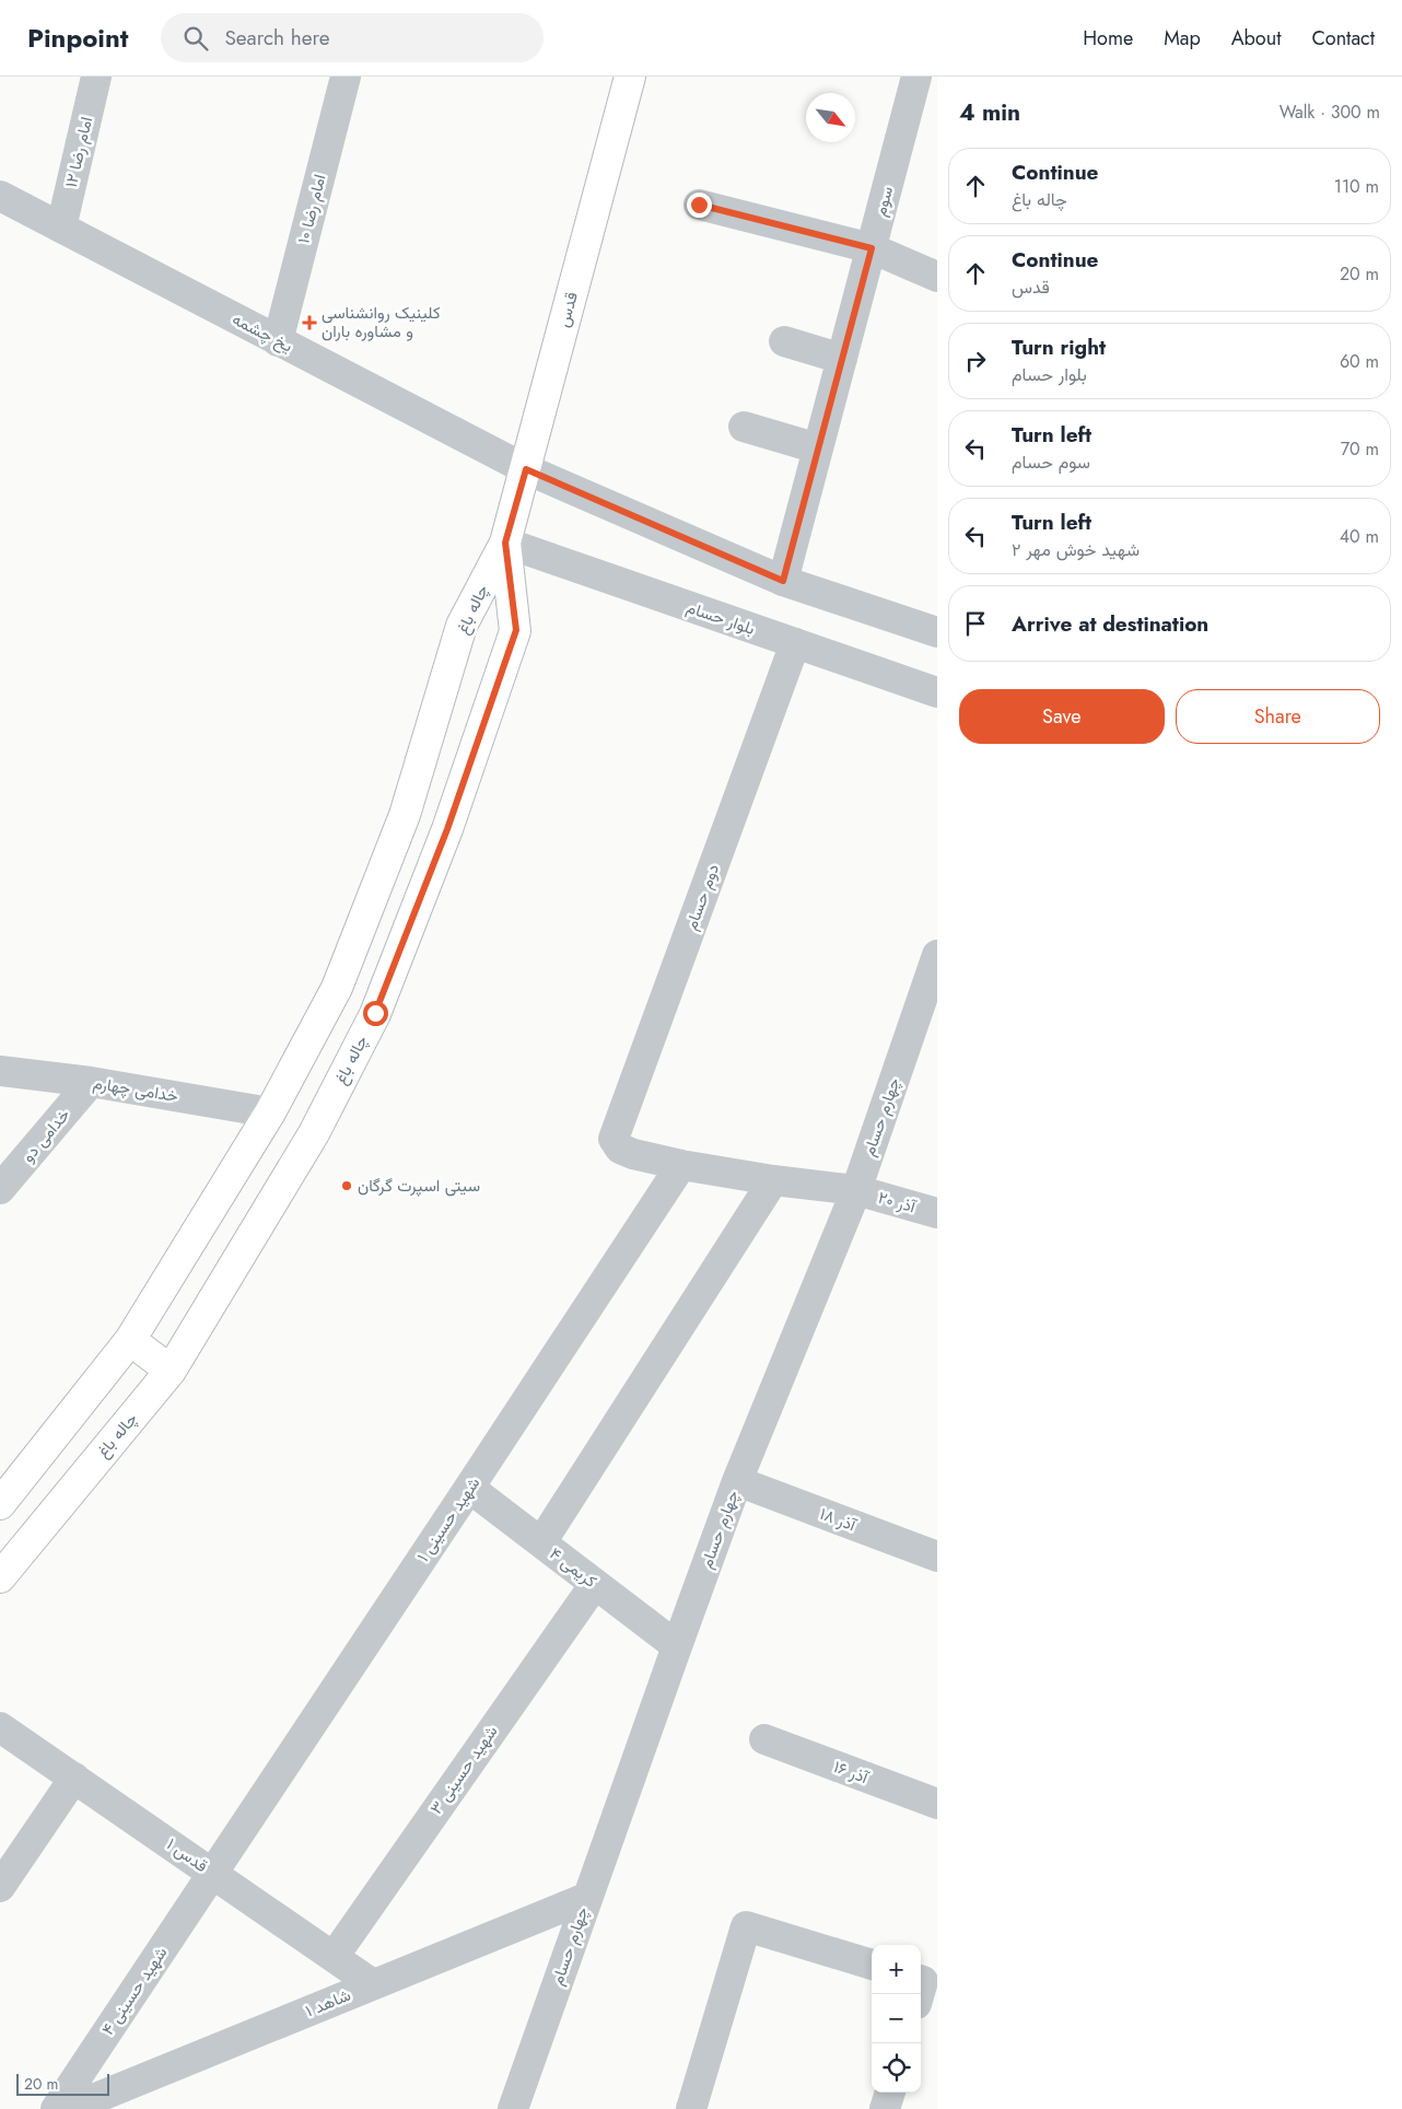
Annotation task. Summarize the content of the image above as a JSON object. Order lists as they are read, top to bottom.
{
  "streets": {
    "main road": ["قدس", "چاله باغ"],
    "street": [
      "امام رضا ۱۲",
      "سوم",
      "امام رضا ۱۰",
      "یخ چشمه",
      "بلوار حسام",
      "دوم حسام",
      "خدامی چهارم",
      "چهارم حسام",
      "خدامی دو",
      "۲۰ آذر",
      "۱ شهید حسینی",
      "۱۸ آذر",
      "کریمی ۴",
      "۳ شهید حسینی",
      "۱۶ آذر",
      "قدس ۱",
      "شهید حسینی ۴",
      "۱ شاهد"
    ]
  },
  "crossings": [
    ["امام رضا ۱۲", "یخ چشمه"],
    ["امام رضا ۱۰", "یخ چشمه"],
    ["قدس", "یخ چشمه"],
    ["قدس", "چاله باغ"],
    ["قدس", "بلوار حسام"],
    ["چاله باغ", "بلوار حسام"],
    ["چاله باغ", "خدامی چهارم"],
    ["بلوار حسام", "دوم حسام"],
    ["دوم حسام", "۲۰ آذر"],
    ["خدامی چهارم", "خدامی دو"],
    ["چهارم حسام", "۲۰ آذر"],
    ["چهارم حسام", "۱۸ آذر"],
    ["چهارم حسام", "کریمی ۴"],
    ["چهارم حسام", "۱ شاهد"],
    ["۲۰ آذر", "۱ شهید حسینی"],
    ["۱ شهید حسینی", "کریمی ۴"],
    ["۱ شهید حسینی", "قدس ۱"],
    ["۱ شهید حسینی", "شهید حسینی ۴"],
    ["کریمی ۴", "۳ شهید حسینی"],
    ["۳ شهید حسینی", "قدس ۱"],
    ["قدس ۱", "شهید حسینی ۴"],
    ["قدس ۱", "۱ شاهد"]
  ],
  "places": {
    "health": ["کلینیک روانشناسی و مشاوره باران"],
    "other": ["سیتی اسپرت گرگان"]
  },
  "scale_bar": "20 m",
  "north": "bottom right",
  "page": {
    "header": "Pinpoint",
    "search": "Search here",
    "nav": [
      "Home",
      "Map",
      "About",
      "Contact"
    ],
    "heading": ["4 min", "Walk · 300 m"],
    "list": [
      ["Continue", "چاله باغ", "110 m"],
      ["Continue", "قدس", "20 m"],
      ["Turn right", "بلوار حسام", "60 m"],
      ["Turn left", "سوم حسام", "70 m"],
      ["Turn left", "۲ شهید خوش مهر", "40 m"],
      "Arrive at destination"
    ],
    "buttons": ["Save", "Share"],
    "map_buttons": ["+", "−"],
    "scale": "20 m"
  }
}
